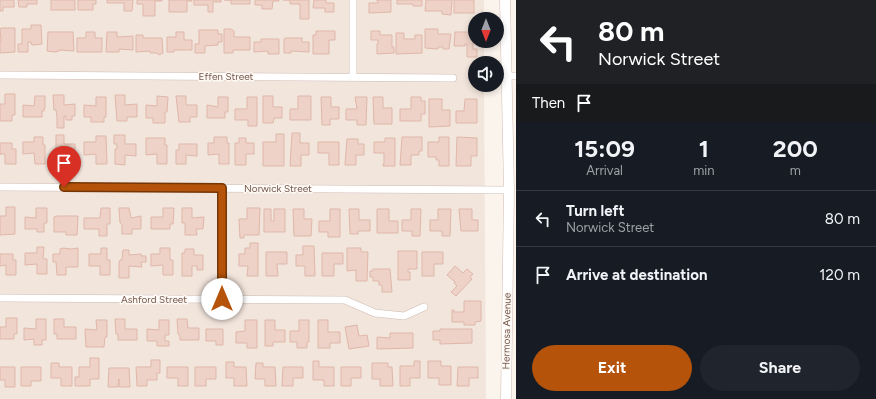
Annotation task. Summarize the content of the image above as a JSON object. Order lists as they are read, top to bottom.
{
  "streets": {
    "street": [
      "Effen Street",
      "Norwick Street",
      "Ashford Street",
      "Hermosa Avenue"
    ]
  },
  "crossings": [
    ["Norwick Street", "Hermosa Avenue"]
  ],
  "north": "bottom",
  "page": {
    "turn": ["80 m", "Norwick Street"],
    "then": "Then",
    "eta": [
      "15:09",
      "Arrival",
      "1",
      "min",
      "200",
      "m"
    ],
    "list": [
      {
        "name": "Turn left",
        "note": "Norwick Street",
        "value": "80 m"
      },
      {
        "name": "Arrive at destination",
        "value": "120 m"
      }
    ],
    "buttons": ["Exit", "Share"]
  }
}
